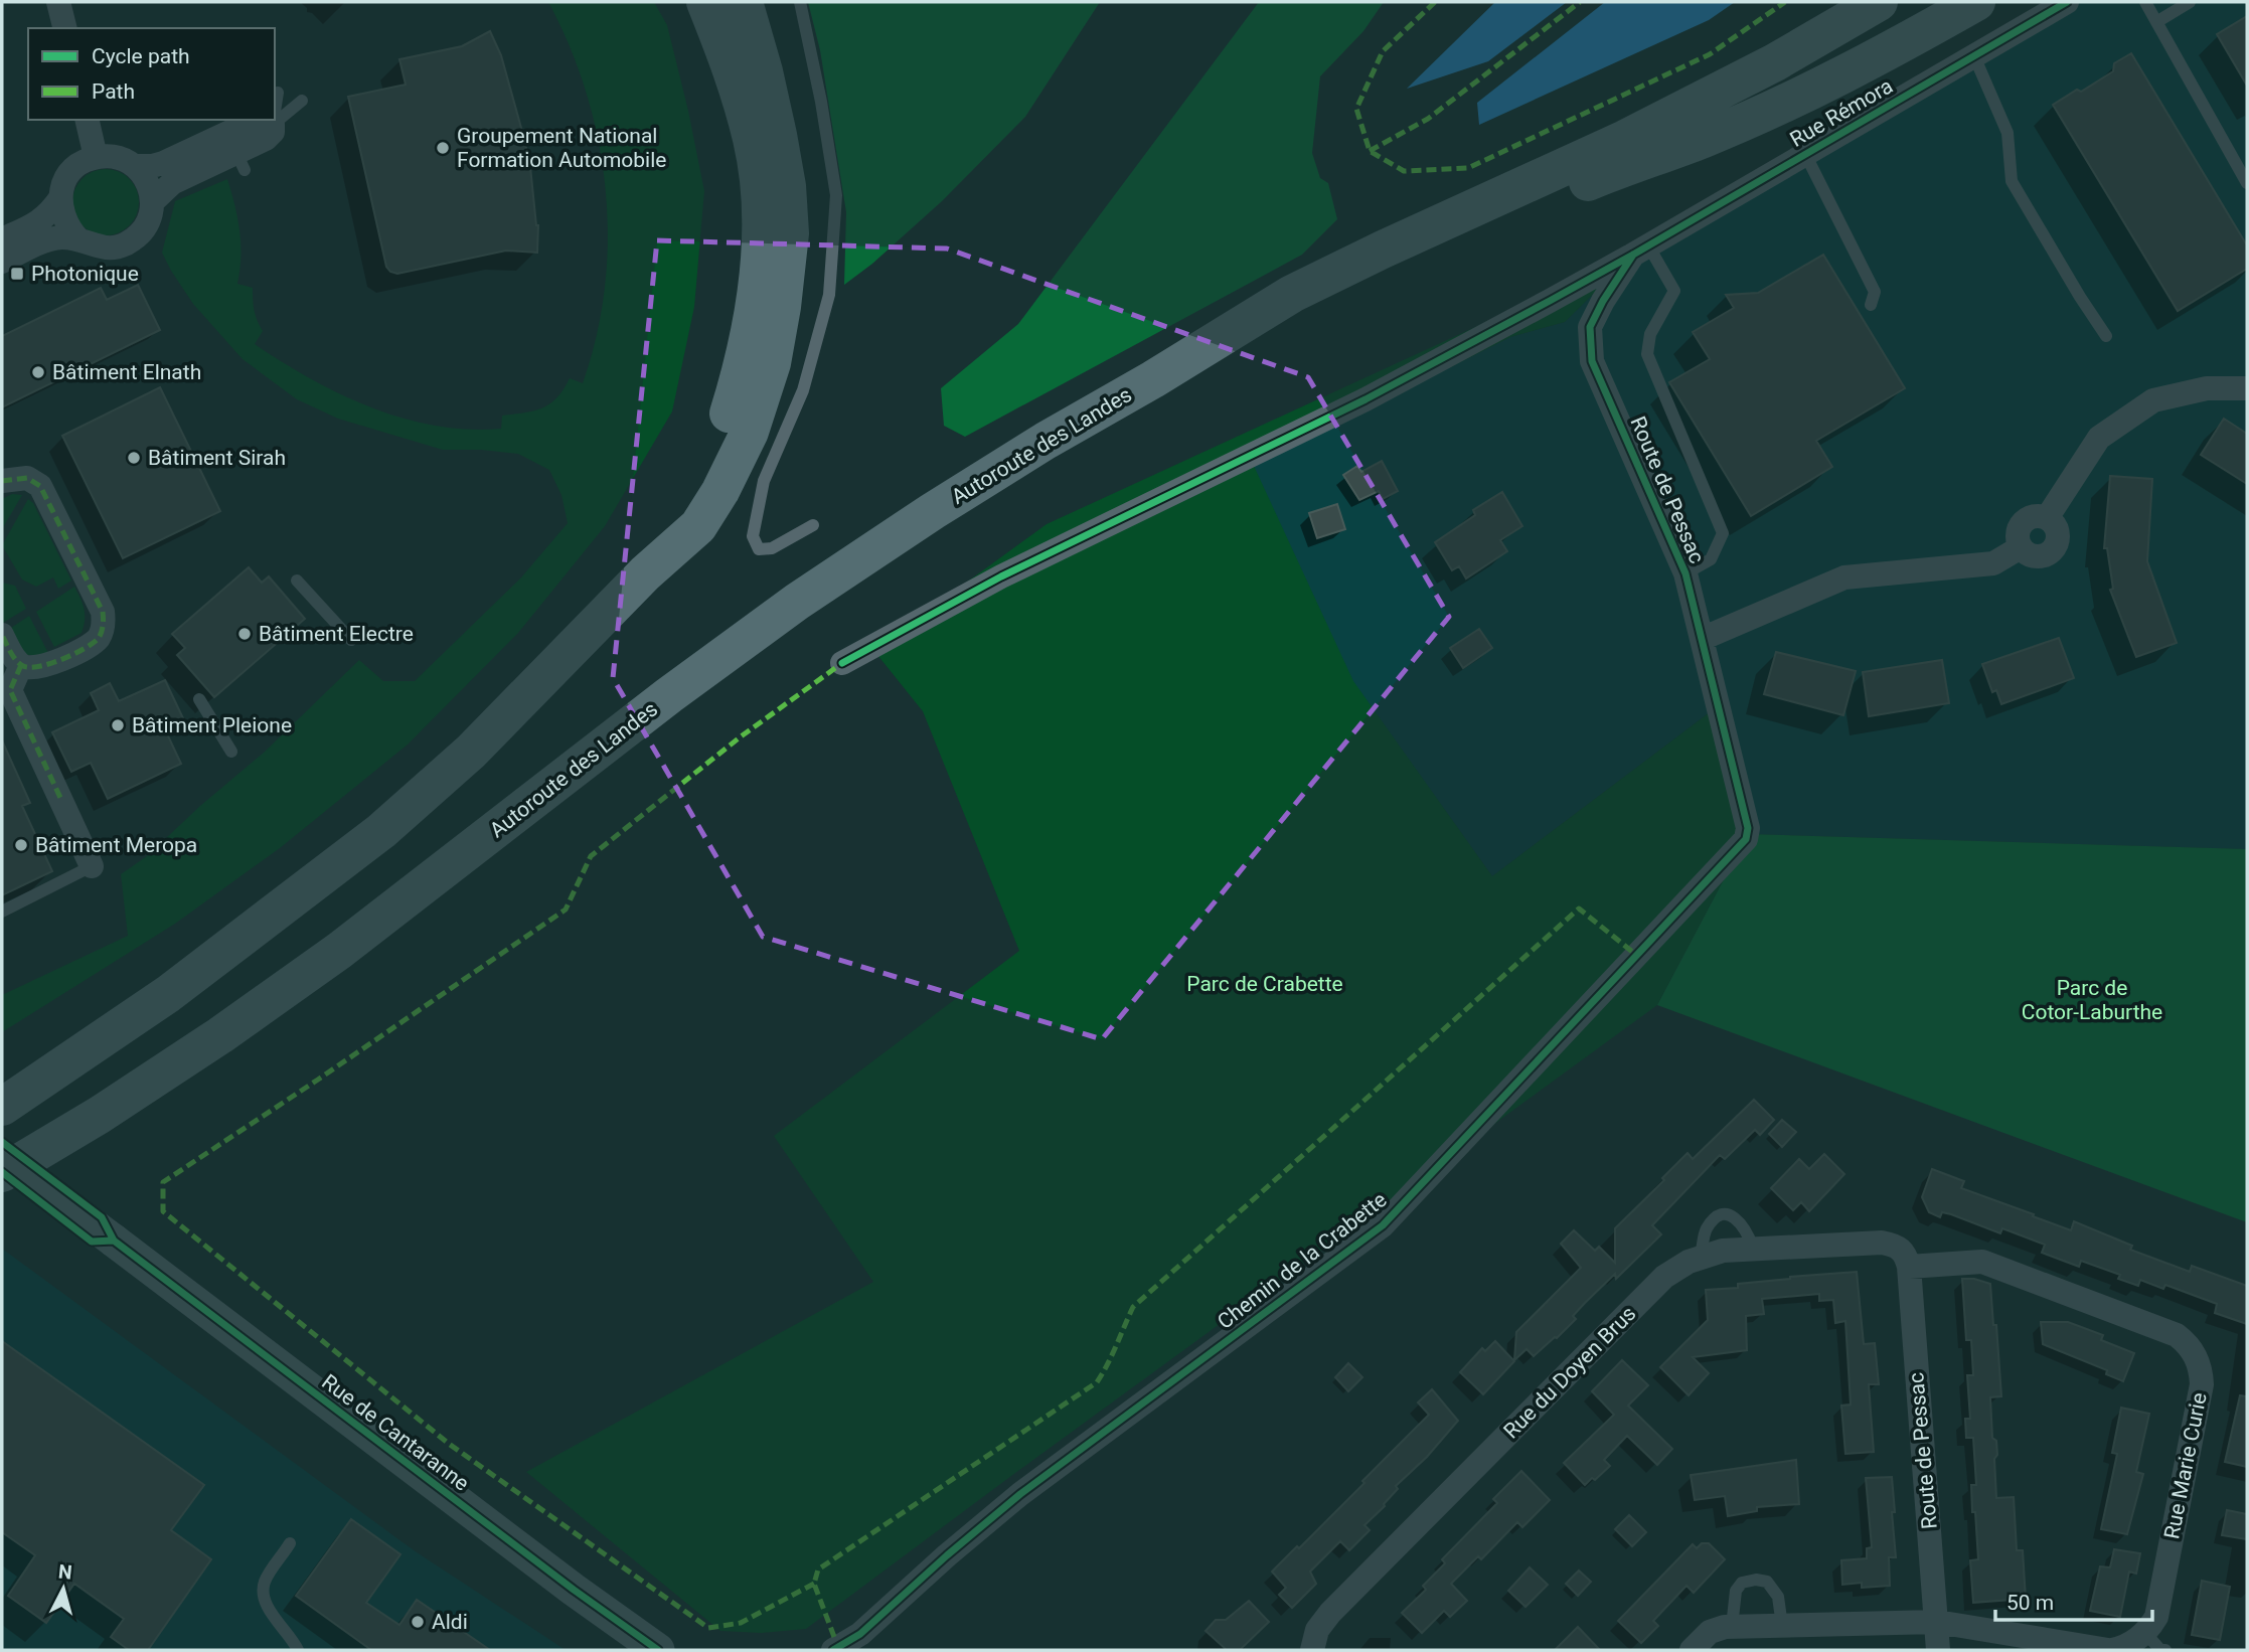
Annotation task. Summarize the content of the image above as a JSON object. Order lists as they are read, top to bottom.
{
  "streets": {
    "highway": ["Autoroute des Landes"],
    "street": [
      "Rue Rémora",
      "Route de Pessac",
      "Chemin de la Crabette",
      "Rue du Doyen Brus",
      "Rue de Cantaranne",
      "Rue Marie Curie"
    ]
  },
  "crossings": [
    ["Rue Rémora", "Route de Pessac"],
    ["Route de Pessac", "Chemin de la Crabette"],
    ["Route de Pessac", "Rue du Doyen Brus"],
    ["Route de Pessac", "Rue Marie Curie"],
    ["Rue du Doyen Brus", "Rue Marie Curie"]
  ],
  "parks": ["Parc de Crabette", "Parc de Cotor-Laburthe"],
  "places": {
    "other": [
      "Groupement National Formation Automobile",
      "Bâtiment Elnath",
      "Bâtiment Sirah",
      "Bâtiment Electre",
      "Bâtiment Pleione",
      "Bâtiment Meropa",
      "Aldi"
    ],
    "transit": ["Photonique"]
  },
  "legend": ["Cycle path", "Path"],
  "scale_bar": "50 m",
  "north": "top"
}
